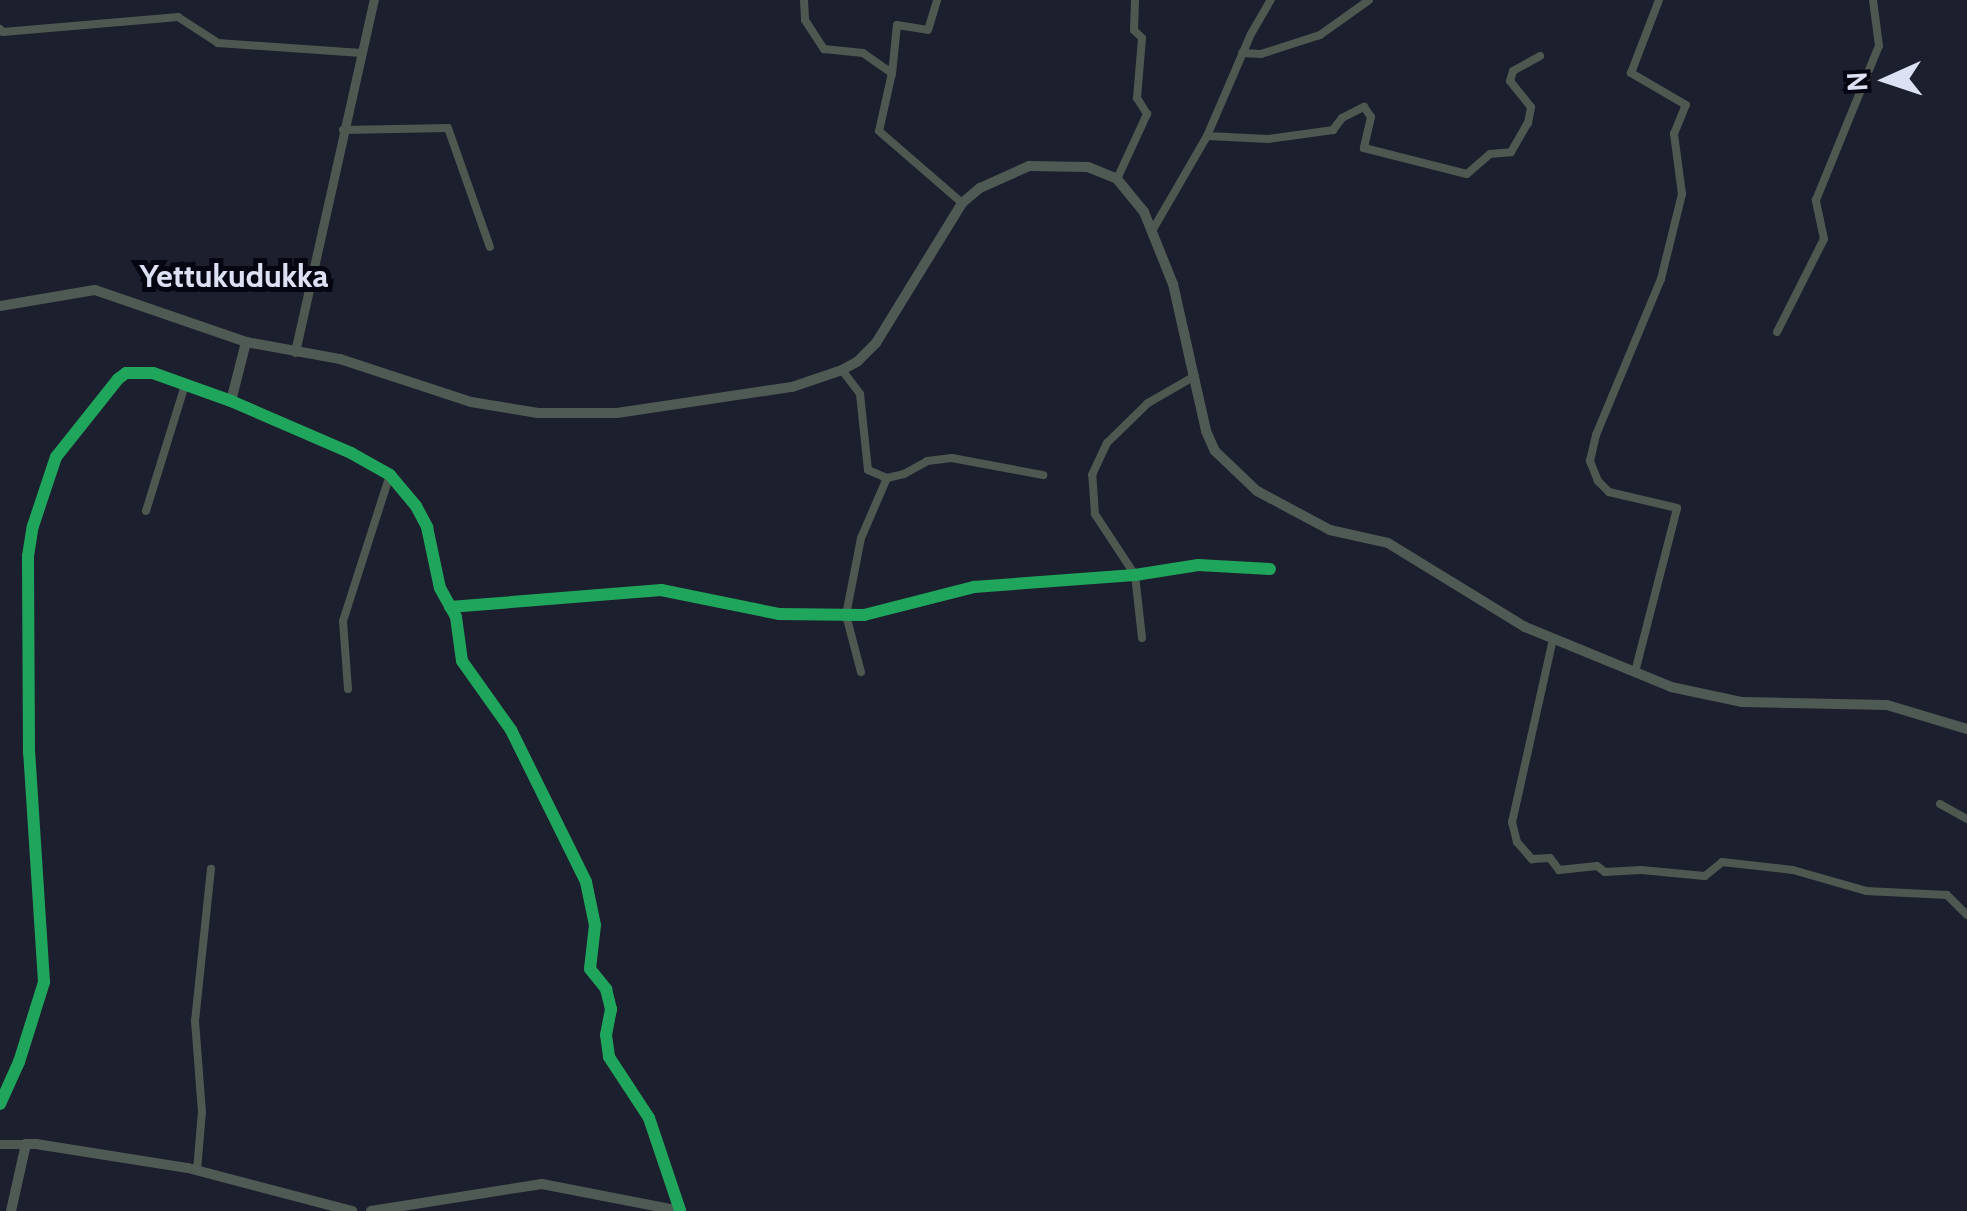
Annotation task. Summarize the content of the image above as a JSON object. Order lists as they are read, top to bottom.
{
  "districts": ["Yettukudukka"],
  "north": "left"
}
